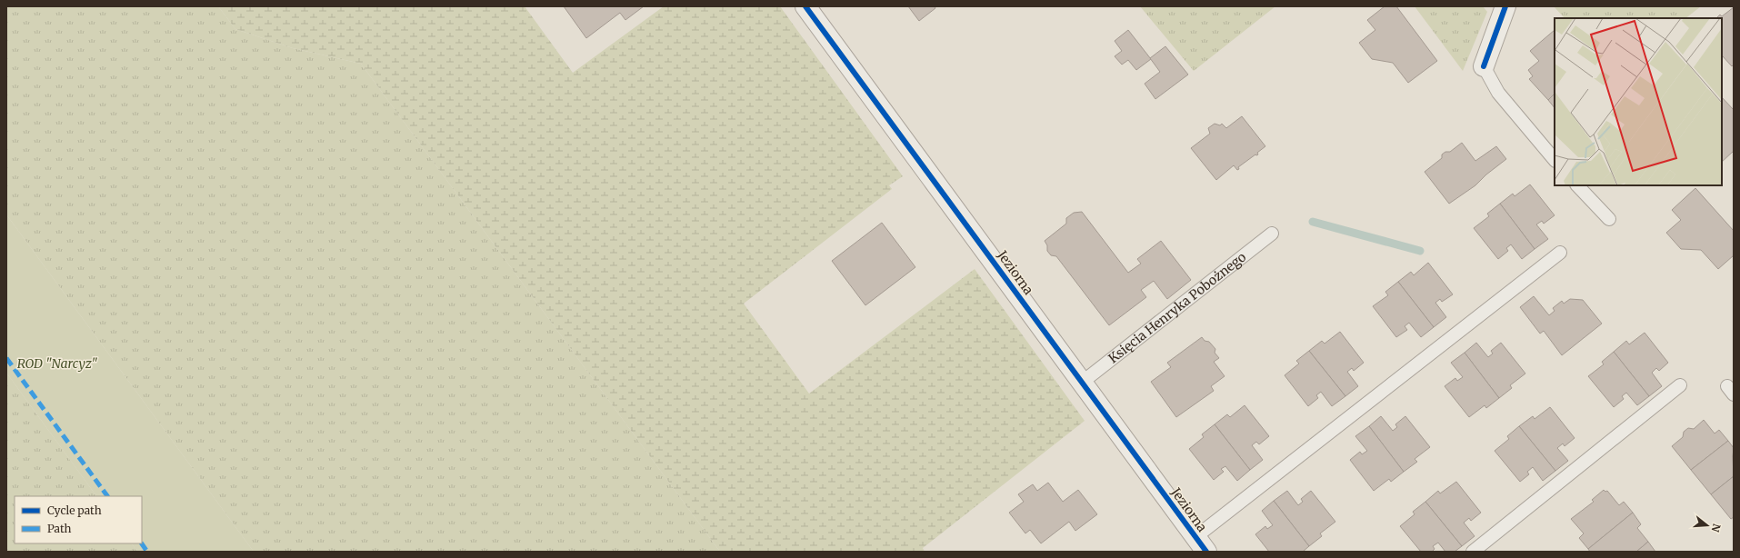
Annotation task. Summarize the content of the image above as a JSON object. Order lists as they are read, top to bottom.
{
  "streets": {
    "street": ["Jeziorna"],
    "lane": ["Księcia Henryka Pobożnego"]
  },
  "crossings": [
    ["Jeziorna", "Księcia Henryka Pobożnego"]
  ],
  "parks": ["ROD \"Narcyz\""],
  "legend": ["Cycle path", "Path"],
  "north": "right"
}
